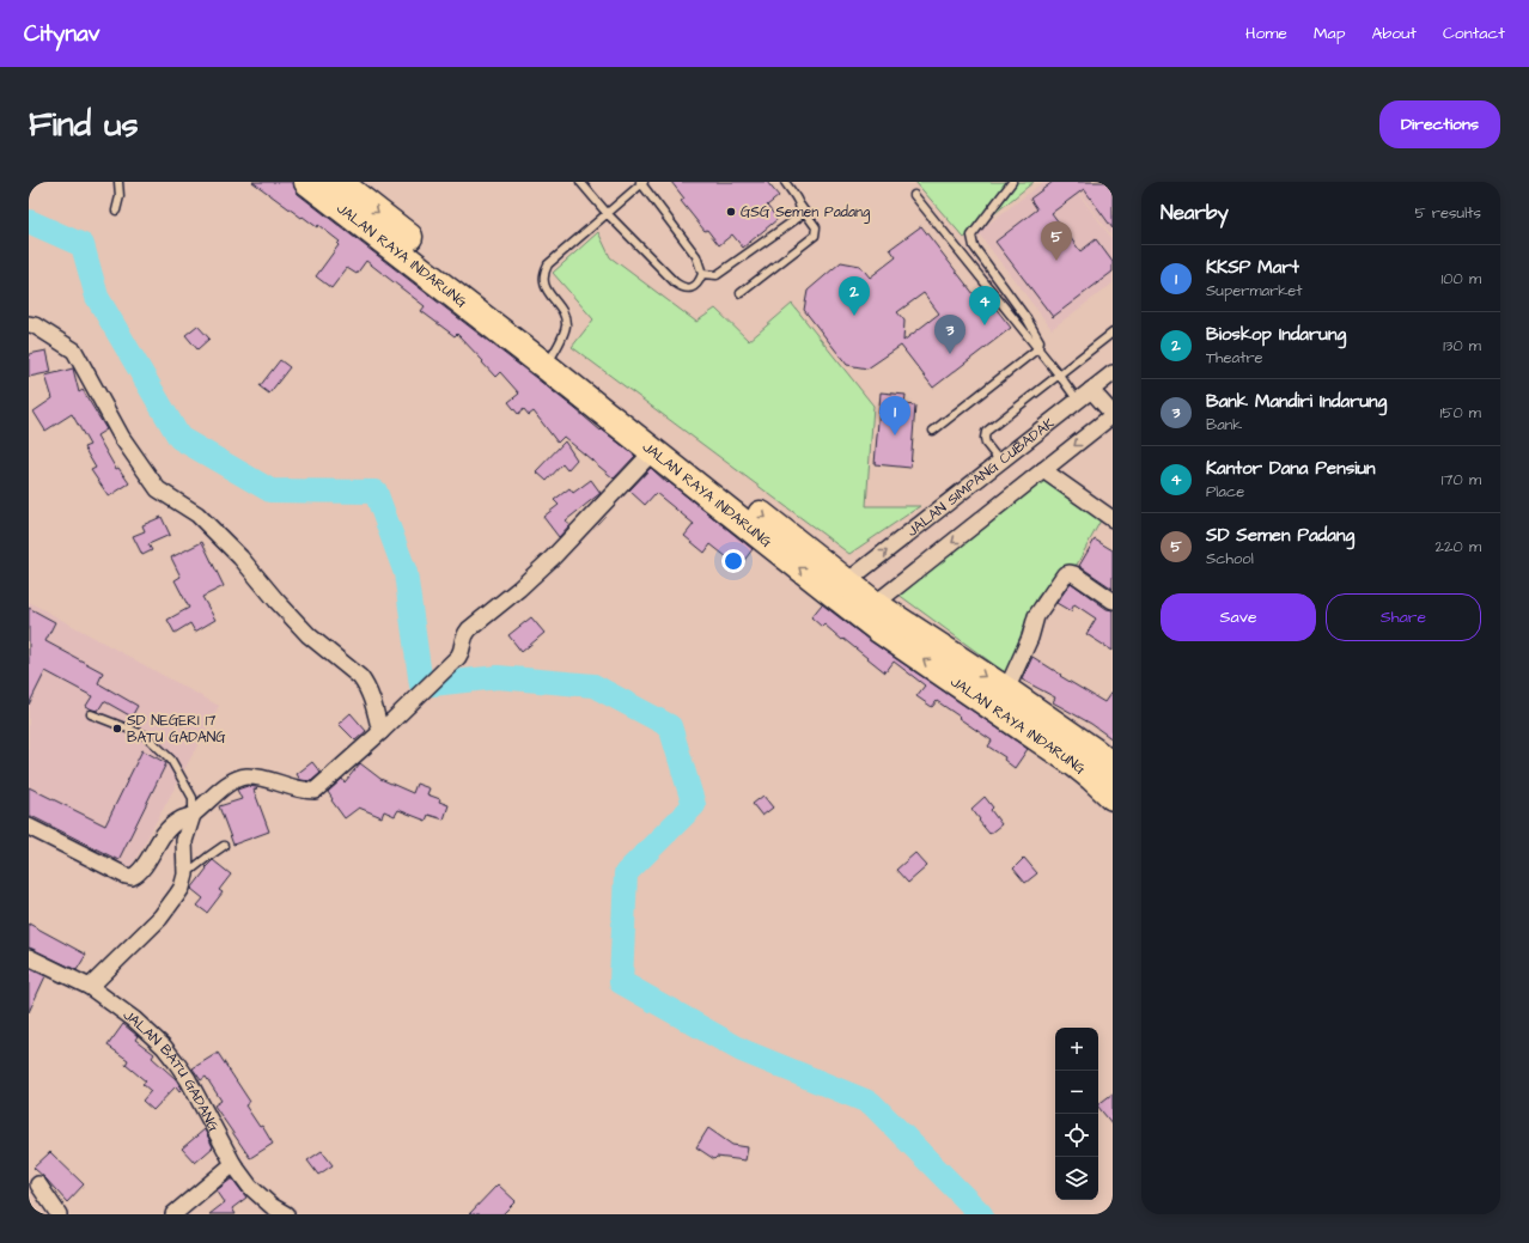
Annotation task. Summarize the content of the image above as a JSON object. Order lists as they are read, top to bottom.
{
  "streets": {
    "highway": ["JALAN RAYA INDARUNG"],
    "street": ["JALAN SIMPANG CUBADAK", "JALAN BATU GADANG"]
  },
  "crossings": [
    ["JALAN RAYA INDARUNG", "JALAN SIMPANG CUBADAK"]
  ],
  "places": ["GSG Semen Padang", "SD NEGERI 17 BATU GADANG"],
  "page": {
    "header": "Citynav",
    "nav": [
      "Home",
      "Map",
      "About",
      "Contact"
    ],
    "buttons": [
      "Directions",
      ["Save", "Share"]
    ],
    "title": "Find us",
    "heading": ["Nearby", "5 results"],
    "pins": [
      "5",
      "2",
      "4",
      "3",
      "1"
    ],
    "list": [
      {
        "mark": "1",
        "name": "KKSP Mart",
        "note": "Supermarket",
        "value": "100 m"
      },
      {
        "mark": "2",
        "name": "Bioskop Indarung",
        "note": "Theatre",
        "value": "130 m"
      },
      {
        "mark": "3",
        "name": "Bank Mandiri Indarung",
        "note": "Bank",
        "value": "150 m"
      },
      {
        "mark": "4",
        "name": "Kantor Dana Pensiun",
        "note": "Place",
        "value": "170 m"
      },
      {
        "mark": "5",
        "name": "SD Semen Padang",
        "note": "School",
        "value": "220 m"
      }
    ],
    "map_buttons": ["+", "−"]
  }
}
